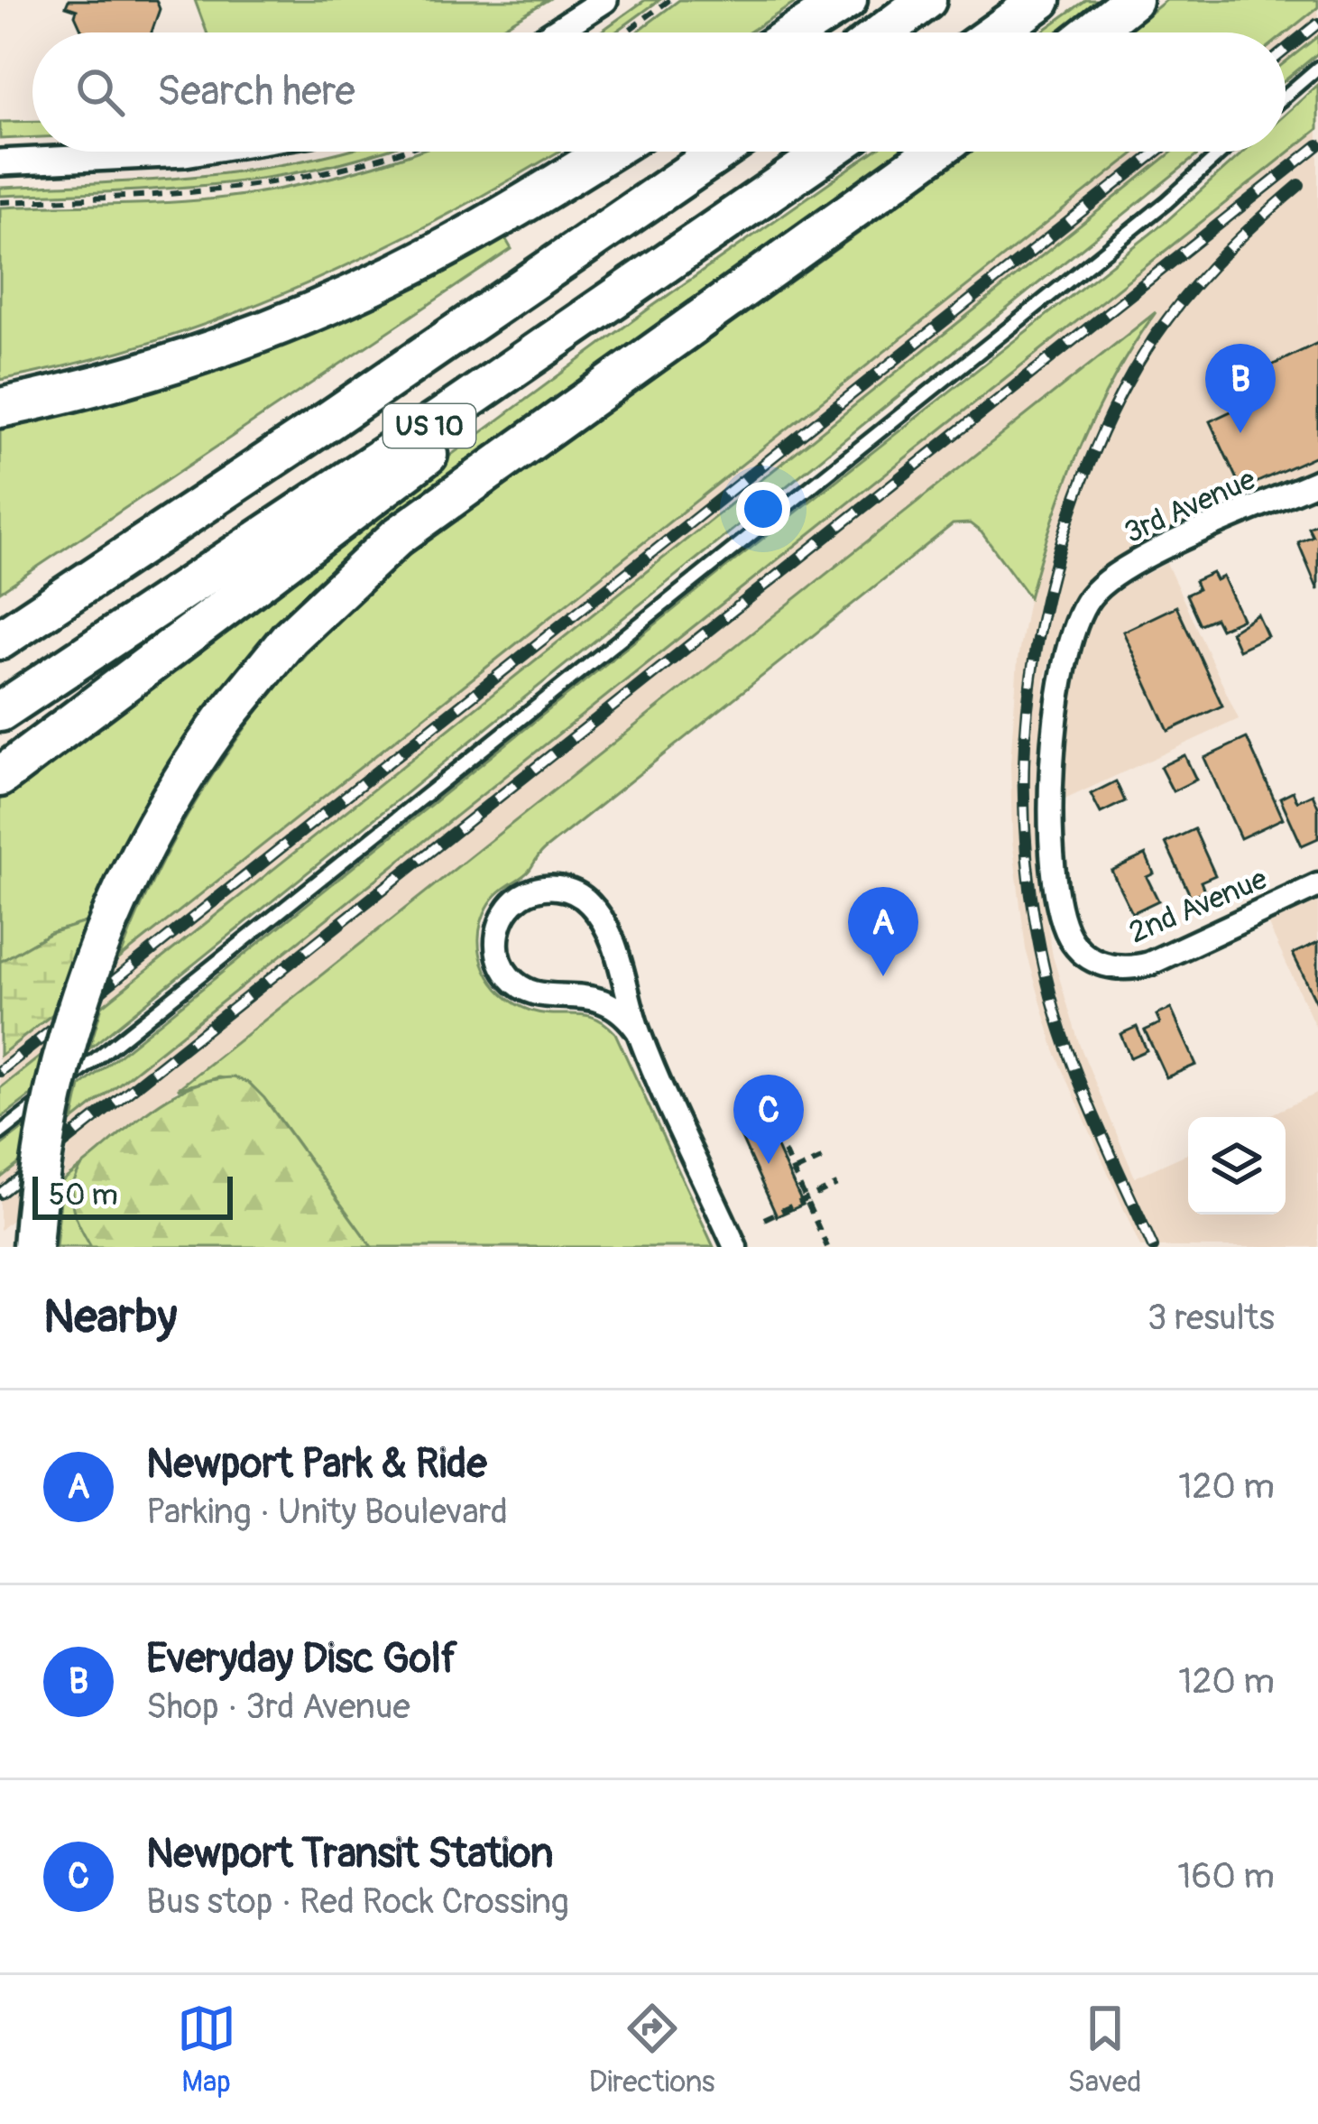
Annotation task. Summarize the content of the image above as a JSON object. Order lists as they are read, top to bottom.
{
  "streets": {
    "highway": ["US 10"],
    "street": ["3rd Avenue", "2nd Avenue"]
  },
  "crossings": [
    ["3rd Avenue", "2nd Avenue"]
  ],
  "scale_bar": "50 m",
  "page": {
    "search": "Search here",
    "pins": ["B", "A", "C"],
    "scale": "50 m",
    "heading": ["Nearby", "3 results"],
    "list": [
      {
        "mark": "A",
        "name": "Newport Park & Ride",
        "note": "Parking · Unity Boulevard",
        "value": "120 m"
      },
      {
        "mark": "B",
        "name": "Everyday Disc Golf",
        "note": "Shop · 3rd Avenue",
        "value": "120 m"
      },
      {
        "mark": "C",
        "name": "Newport Transit Station",
        "note": "Bus stop · Red Rock Crossing",
        "value": "160 m"
      }
    ],
    "nav": ["Map", "Directions", "Saved"]
  }
}
